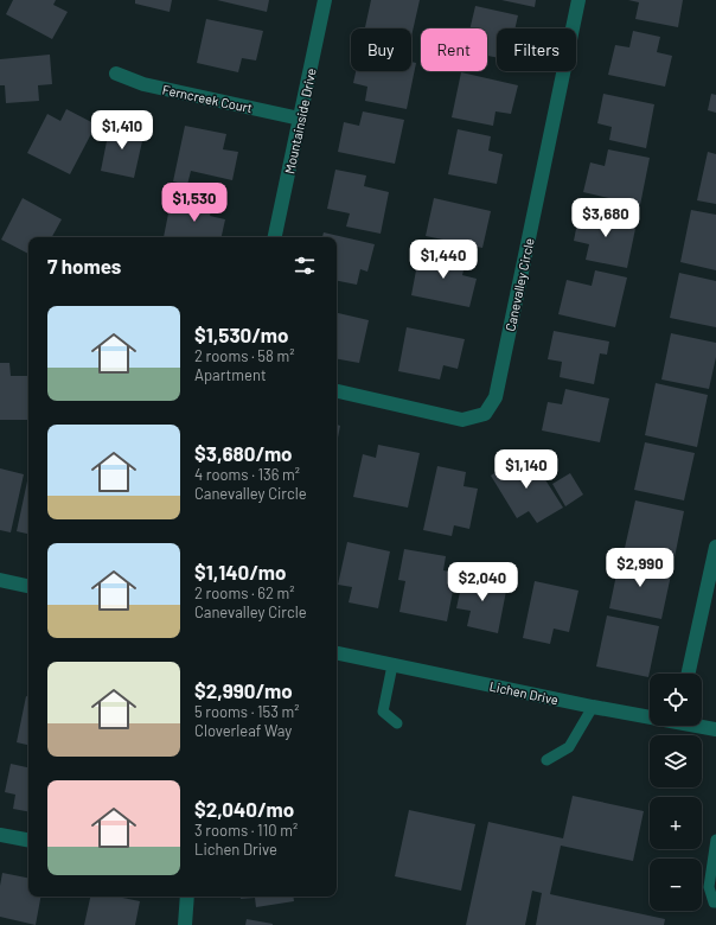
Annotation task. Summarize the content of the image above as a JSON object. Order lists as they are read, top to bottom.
{
  "streets": {
    "street": [
      "Ferncreek Court",
      "Mountainside Drive",
      "Canevalley Circle",
      "Lichen Drive"
    ]
  },
  "crossings": [
    ["Ferncreek Court", "Mountainside Drive"]
  ],
  "page": {
    "chip": ["Buy", "Rent", "Filters"],
    "price": [
      "$1,410",
      "$1,530",
      "$3,680",
      "$1,440",
      "$1,140",
      "$2,990",
      "$2,040"
    ],
    "heading": "7 homes",
    "list": [
      {
        "name": "$1,530/mo",
        "note": "2 rooms · 58 m² · Apartment"
      },
      {
        "name": "$3,680/mo",
        "note": "4 rooms · 136 m² · Canevalley Circle"
      },
      {
        "name": "$1,140/mo",
        "note": "2 rooms · 62 m² · Canevalley Circle"
      },
      {
        "name": "$2,990/mo",
        "note": "5 rooms · 153 m² · Cloverleaf Way"
      },
      {
        "name": "$2,040/mo",
        "note": "3 rooms · 110 m² · Lichen Drive"
      }
    ],
    "map_buttons": ["+", "−"]
  }
}
